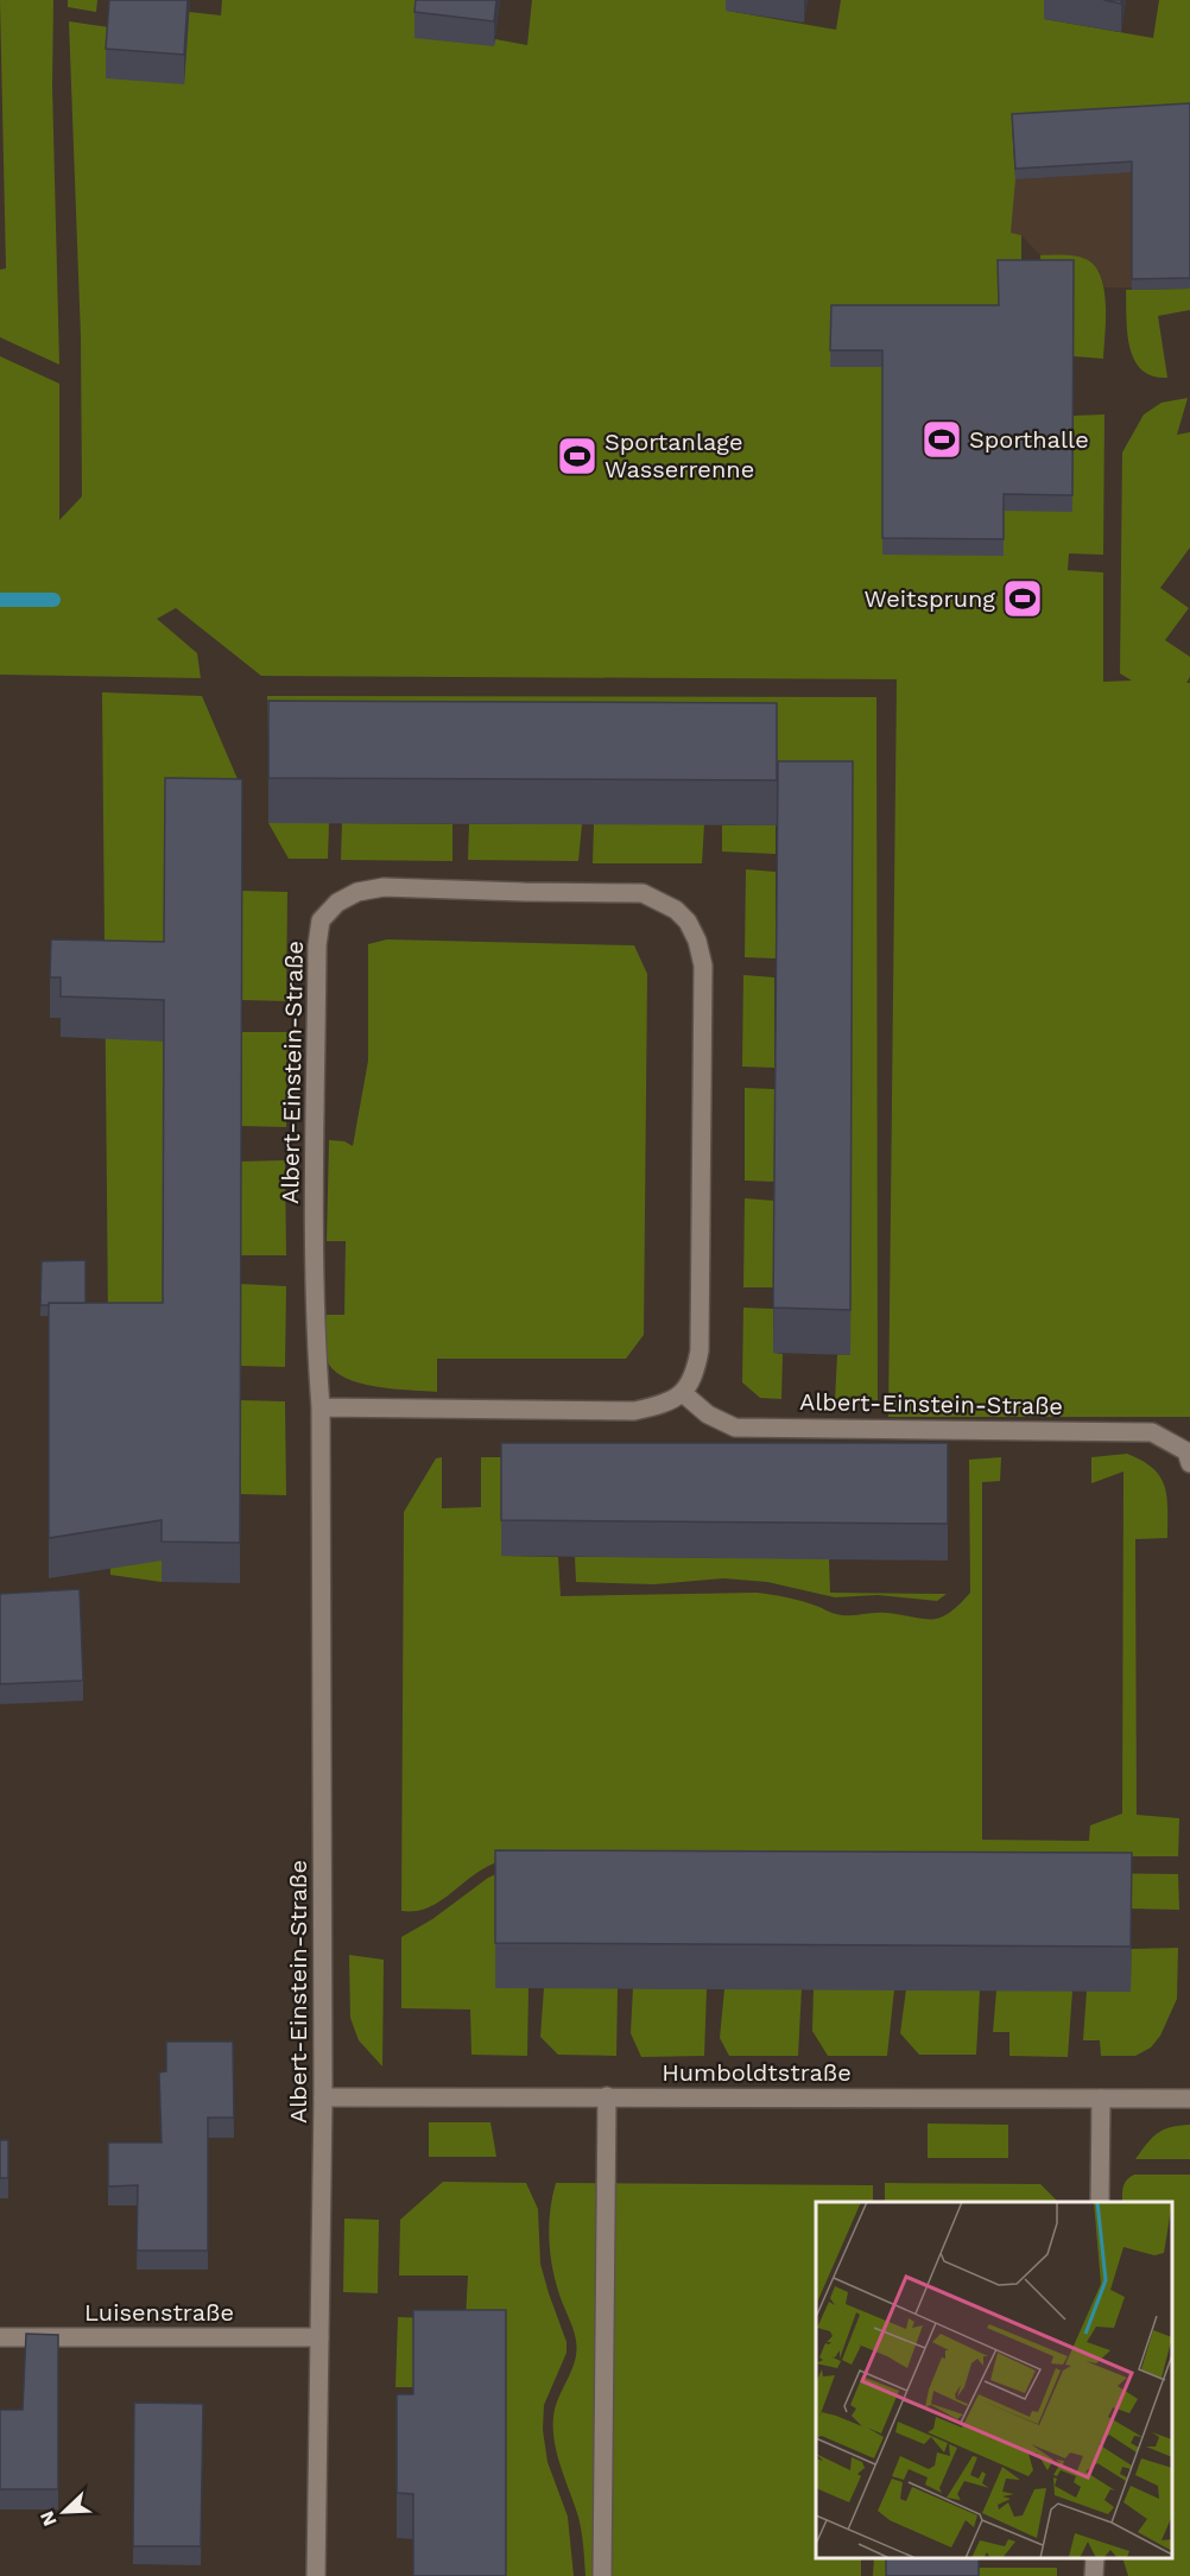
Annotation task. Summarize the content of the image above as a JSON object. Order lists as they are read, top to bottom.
{
  "streets": {
    "street": ["Albert-Einstein-Straße", "Humboldtstraße", "Luisenstraße"]
  },
  "crossings": [
    ["Albert-Einstein-Straße", "Humboldtstraße"],
    ["Albert-Einstein-Straße", "Luisenstraße"]
  ],
  "places": {
    "sports": ["Sporthalle", "Sportanlage Wasserrenne", "Weitsprung"]
  },
  "north": "bottom left"
}
